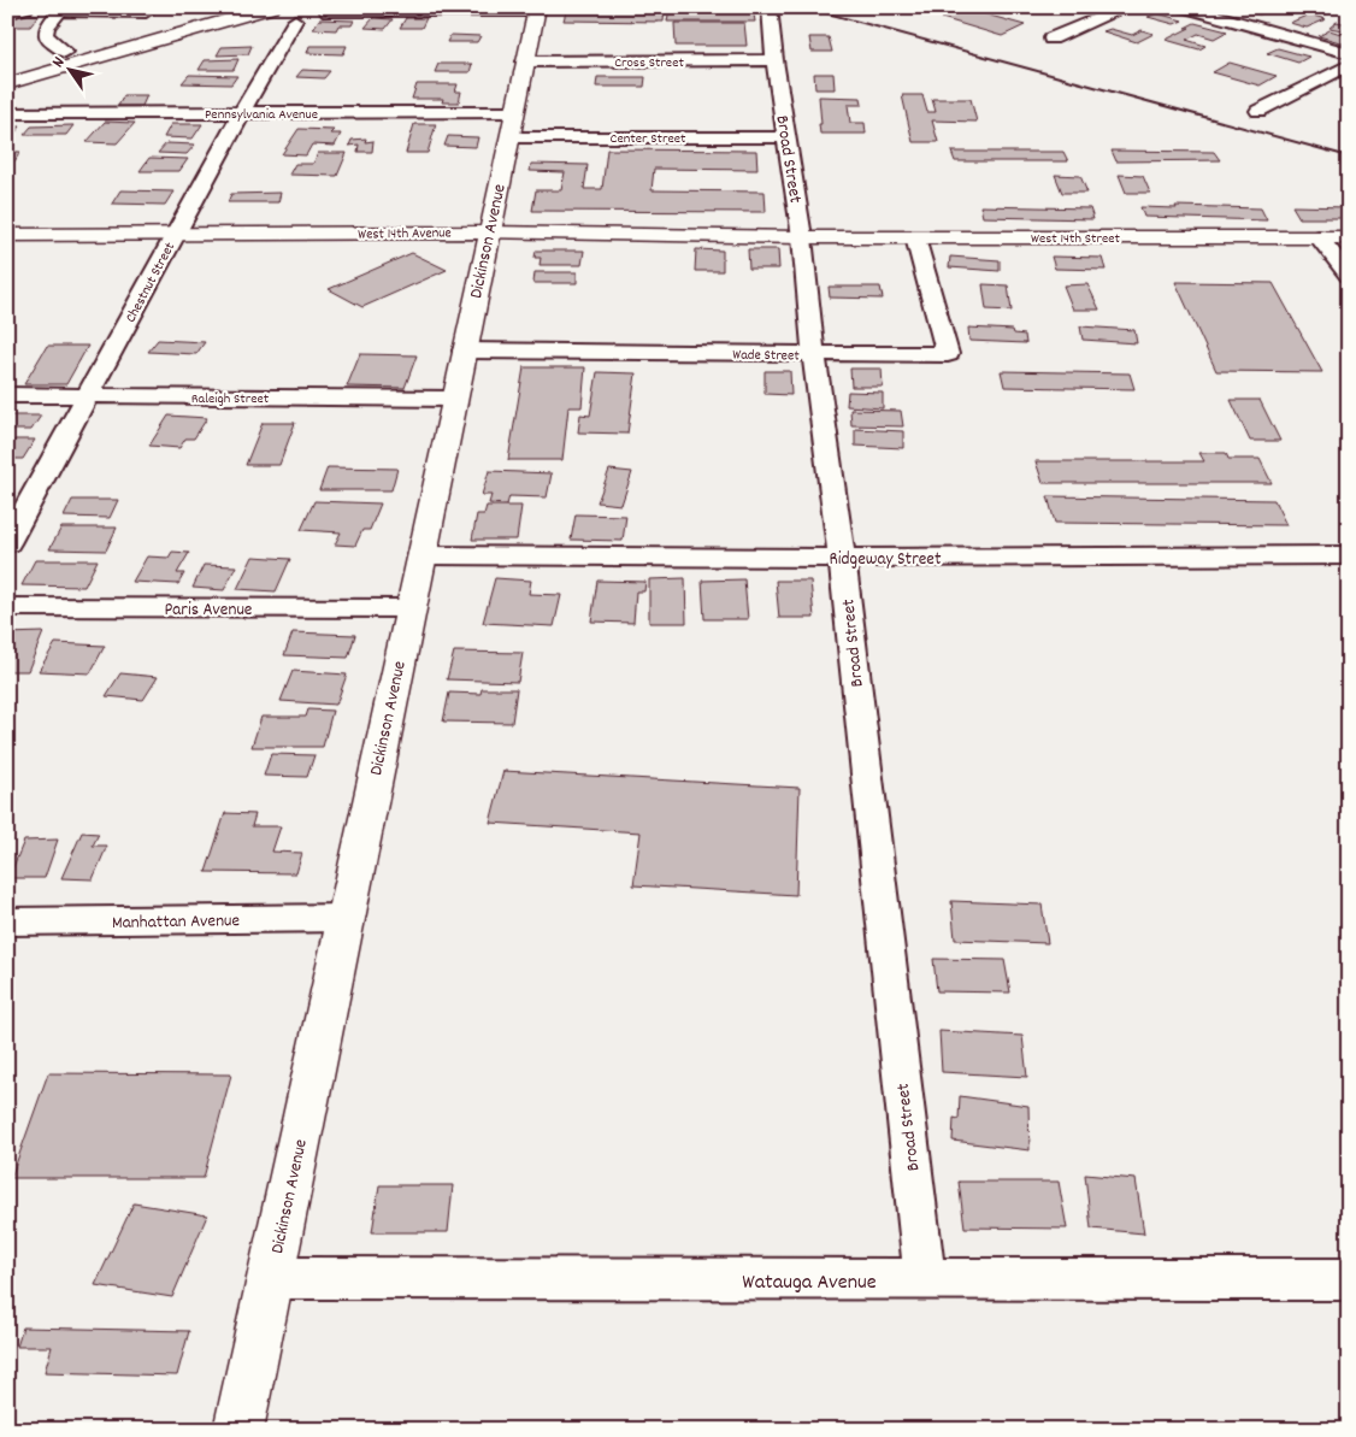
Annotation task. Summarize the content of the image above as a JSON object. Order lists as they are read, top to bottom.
{
  "streets": {
    "main road": ["West 14th Avenue", "West 14th Street", "Dickinson Avenue"],
    "street": [
      "Cross Street",
      "Pennsylvania Avenue",
      "Center Street",
      "Broad Street",
      "Chestnut Street",
      "Wade Street",
      "Raleigh Street",
      "Ridgeway Street",
      "Paris Avenue",
      "Manhattan Avenue",
      "Watauga Avenue"
    ]
  },
  "crossings": [
    ["Cross Street", "Broad Street"],
    ["Cross Street", "Dickinson Avenue"],
    ["Pennsylvania Avenue", "Dickinson Avenue"],
    ["Pennsylvania Avenue", "Chestnut Street"],
    ["Center Street", "Broad Street"],
    ["Center Street", "Dickinson Avenue"],
    ["Broad Street", "West 14th Avenue"],
    ["Broad Street", "West 14th Street"],
    ["Broad Street", "Wade Street"],
    ["Broad Street", "Ridgeway Street"],
    ["Broad Street", "Watauga Avenue"],
    ["West 14th Avenue", "West 14th Street"],
    ["West 14th Avenue", "Dickinson Avenue"],
    ["West 14th Avenue", "Chestnut Street"],
    ["West 14th Street", "Wade Street"],
    ["Dickinson Avenue", "Wade Street"],
    ["Dickinson Avenue", "Raleigh Street"],
    ["Dickinson Avenue", "Ridgeway Street"],
    ["Dickinson Avenue", "Paris Avenue"],
    ["Dickinson Avenue", "Manhattan Avenue"],
    ["Dickinson Avenue", "Watauga Avenue"],
    ["Chestnut Street", "Raleigh Street"]
  ],
  "north": "top left"
}
